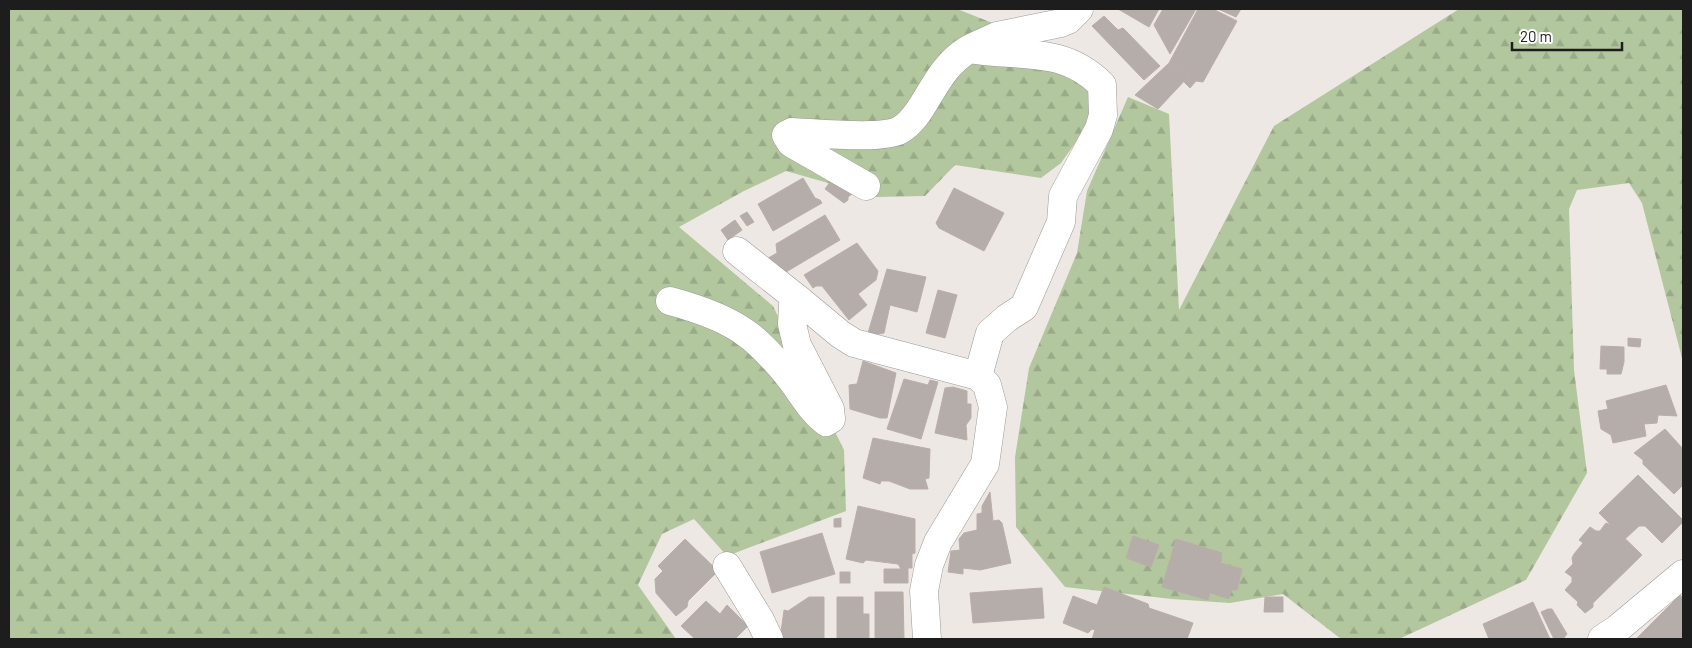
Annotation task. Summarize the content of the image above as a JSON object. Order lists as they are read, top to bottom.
{
  "scale_bar": "20 m"
}
